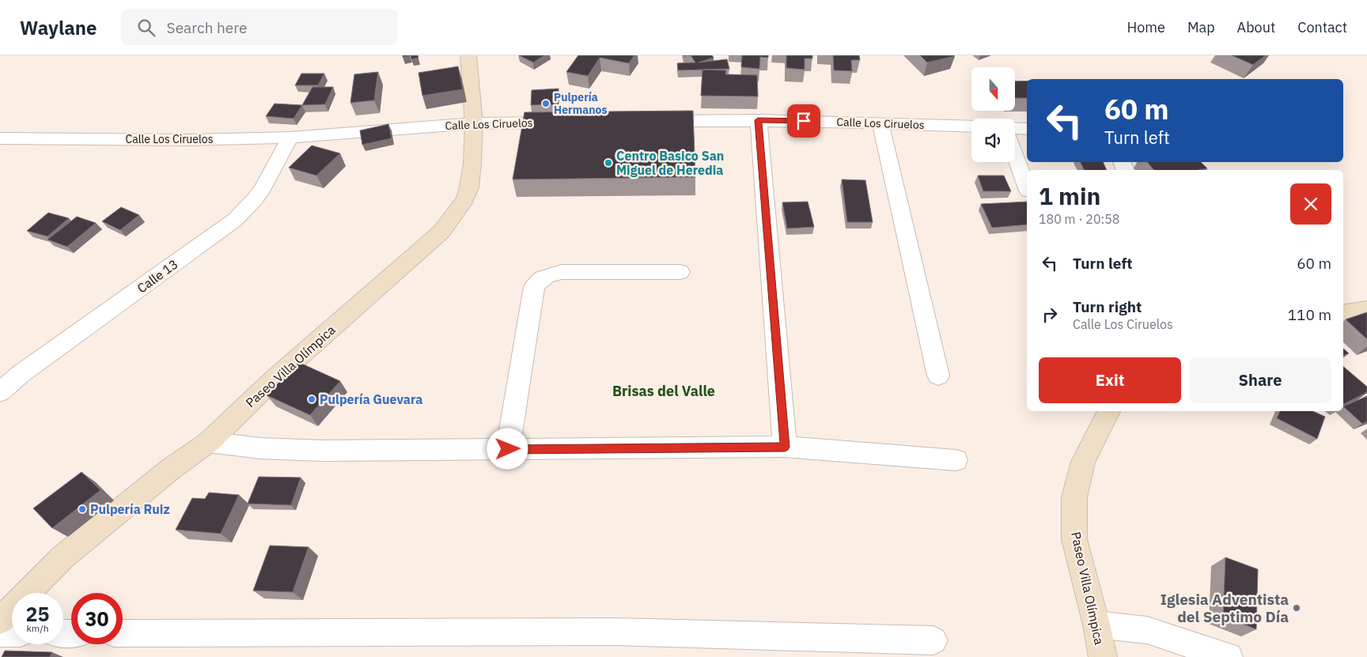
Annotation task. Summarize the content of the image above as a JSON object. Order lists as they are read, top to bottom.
{
  "streets": {
    "main road": ["Paseo Villa Olímpica"],
    "street": ["Calle Los Ciruelos", "Calle 13"]
  },
  "crossings": [
    ["Calle Los Ciruelos", "Calle 13"],
    ["Calle Los Ciruelos", "Paseo Villa Olímpica"]
  ],
  "districts": ["Brisas del Valle"],
  "places": [
    "Pulpería Hermanos",
    "Centro Basico San Miguel de Heredia",
    "Pulpería Guevara",
    "Pulpería Ruiz",
    "Iglesia Adventista del Septimo Día"
  ],
  "north": "bottom",
  "page": {
    "header": "Waylane",
    "search": "Search here",
    "nav": [
      "Home",
      "Map",
      "About",
      "Contact"
    ],
    "turn": ["60 m", "Turn left"],
    "heading": ["1 min", "180 m · 20:58"],
    "list": [
      {
        "name": "Turn left",
        "value": "60 m"
      },
      {
        "name": "Turn right",
        "note": "Calle Los Ciruelos",
        "value": "110 m"
      }
    ],
    "buttons": ["Exit", "Share"],
    "speed": "25 km/h",
    "limit": "30"
  }
}
